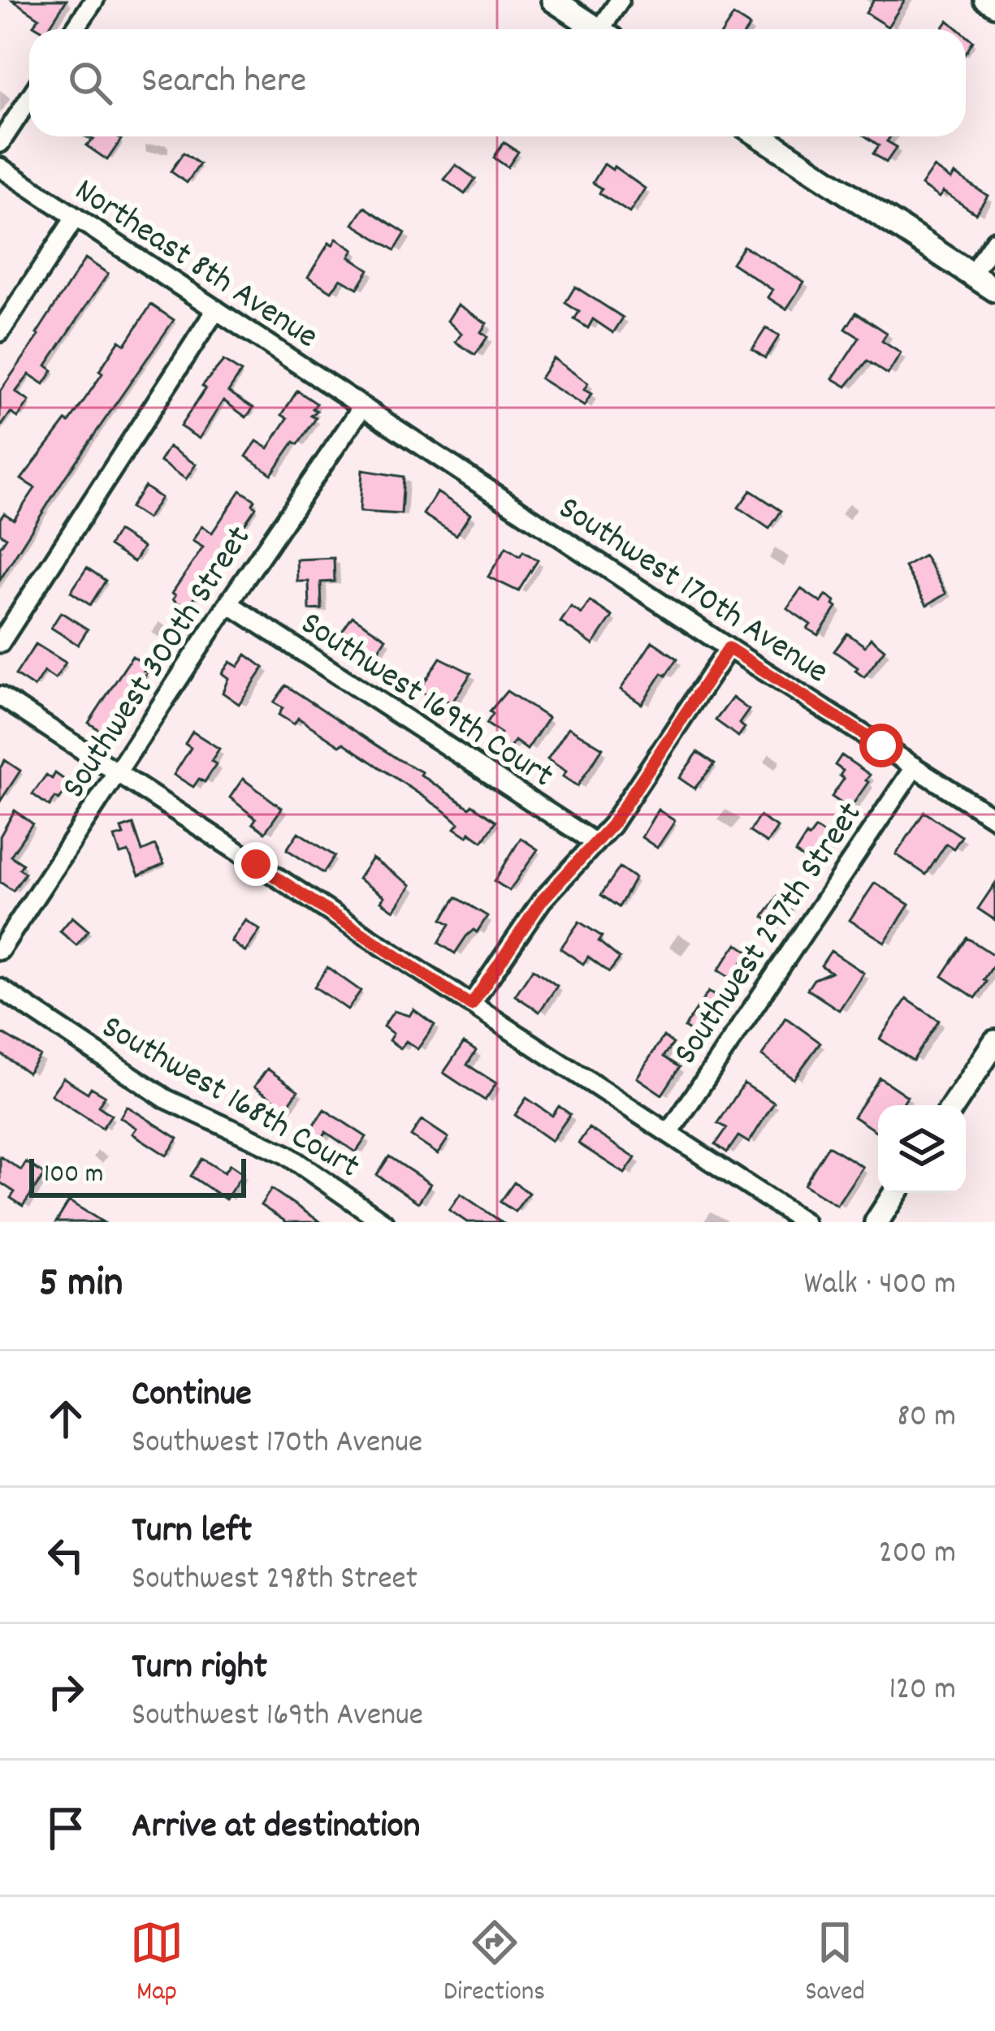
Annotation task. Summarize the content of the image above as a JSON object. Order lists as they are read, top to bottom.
{
  "streets": {
    "street": [
      "Northeast 8th Avenue",
      "Southwest 170th Avenue",
      "Southwest 300th Street",
      "Southwest 169th Court",
      "Southwest 297th Street",
      "Southwest 168th Court"
    ]
  },
  "crossings": [
    ["Northeast 8th Avenue", "Southwest 170th Avenue"],
    ["Northeast 8th Avenue", "Southwest 300th Street"],
    ["Southwest 170th Avenue", "Southwest 300th Street"],
    ["Southwest 170th Avenue", "Southwest 297th Street"],
    ["Southwest 300th Street", "Southwest 169th Court"]
  ],
  "scale_bar": "100 m",
  "page": {
    "search": "Search here",
    "scale": "100 m",
    "heading": ["5 min", "Walk · 400 m"],
    "list": [
      ["Continue", "Southwest 170th Avenue", "80 m"],
      ["Turn left", "Southwest 298th Street", "200 m"],
      ["Turn right", "Southwest 169th Avenue", "120 m"],
      "Arrive at destination"
    ],
    "nav": ["Map", "Directions", "Saved"]
  }
}
